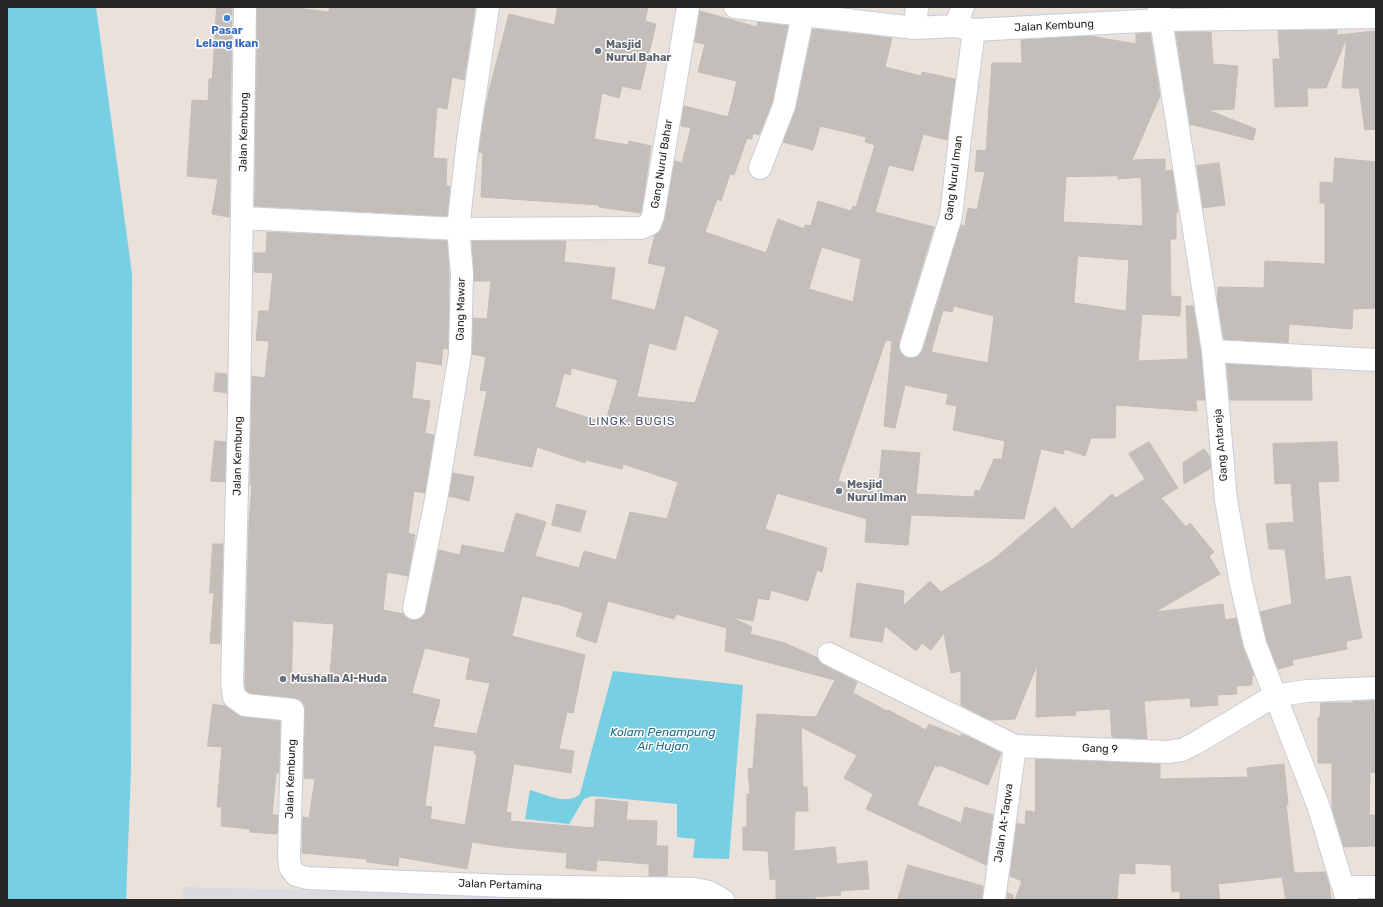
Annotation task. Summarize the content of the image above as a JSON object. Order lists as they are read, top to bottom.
{
  "streets": {
    "street": [
      "Jalan Kembung",
      "Gang Nurul Bahar",
      "Gang Nurul Iman",
      "Gang Mawar",
      "Gang Antareja",
      "Gang 9",
      "Jalan At-Taqwa",
      "Jalan Pertamina"
    ]
  },
  "crossings": [
    ["Jalan Kembung", "Gang Nurul Iman"],
    ["Jalan Kembung", "Gang Antareja"],
    ["Jalan Kembung", "Jalan Pertamina"],
    ["Gang Nurul Bahar", "Gang Mawar"],
    ["Gang Antareja", "Gang 9"],
    ["Gang 9", "Jalan At-Taqwa"]
  ],
  "districts": ["LINGK. BUGIS"],
  "water": ["Kolam Penampung Air Hujan"],
  "places": [
    "Pasar Lelang Ikan",
    "Masjid Nurul Bahar",
    "Mesjid Nurul Iman",
    "Mushalla Al-Huda"
  ]
}
